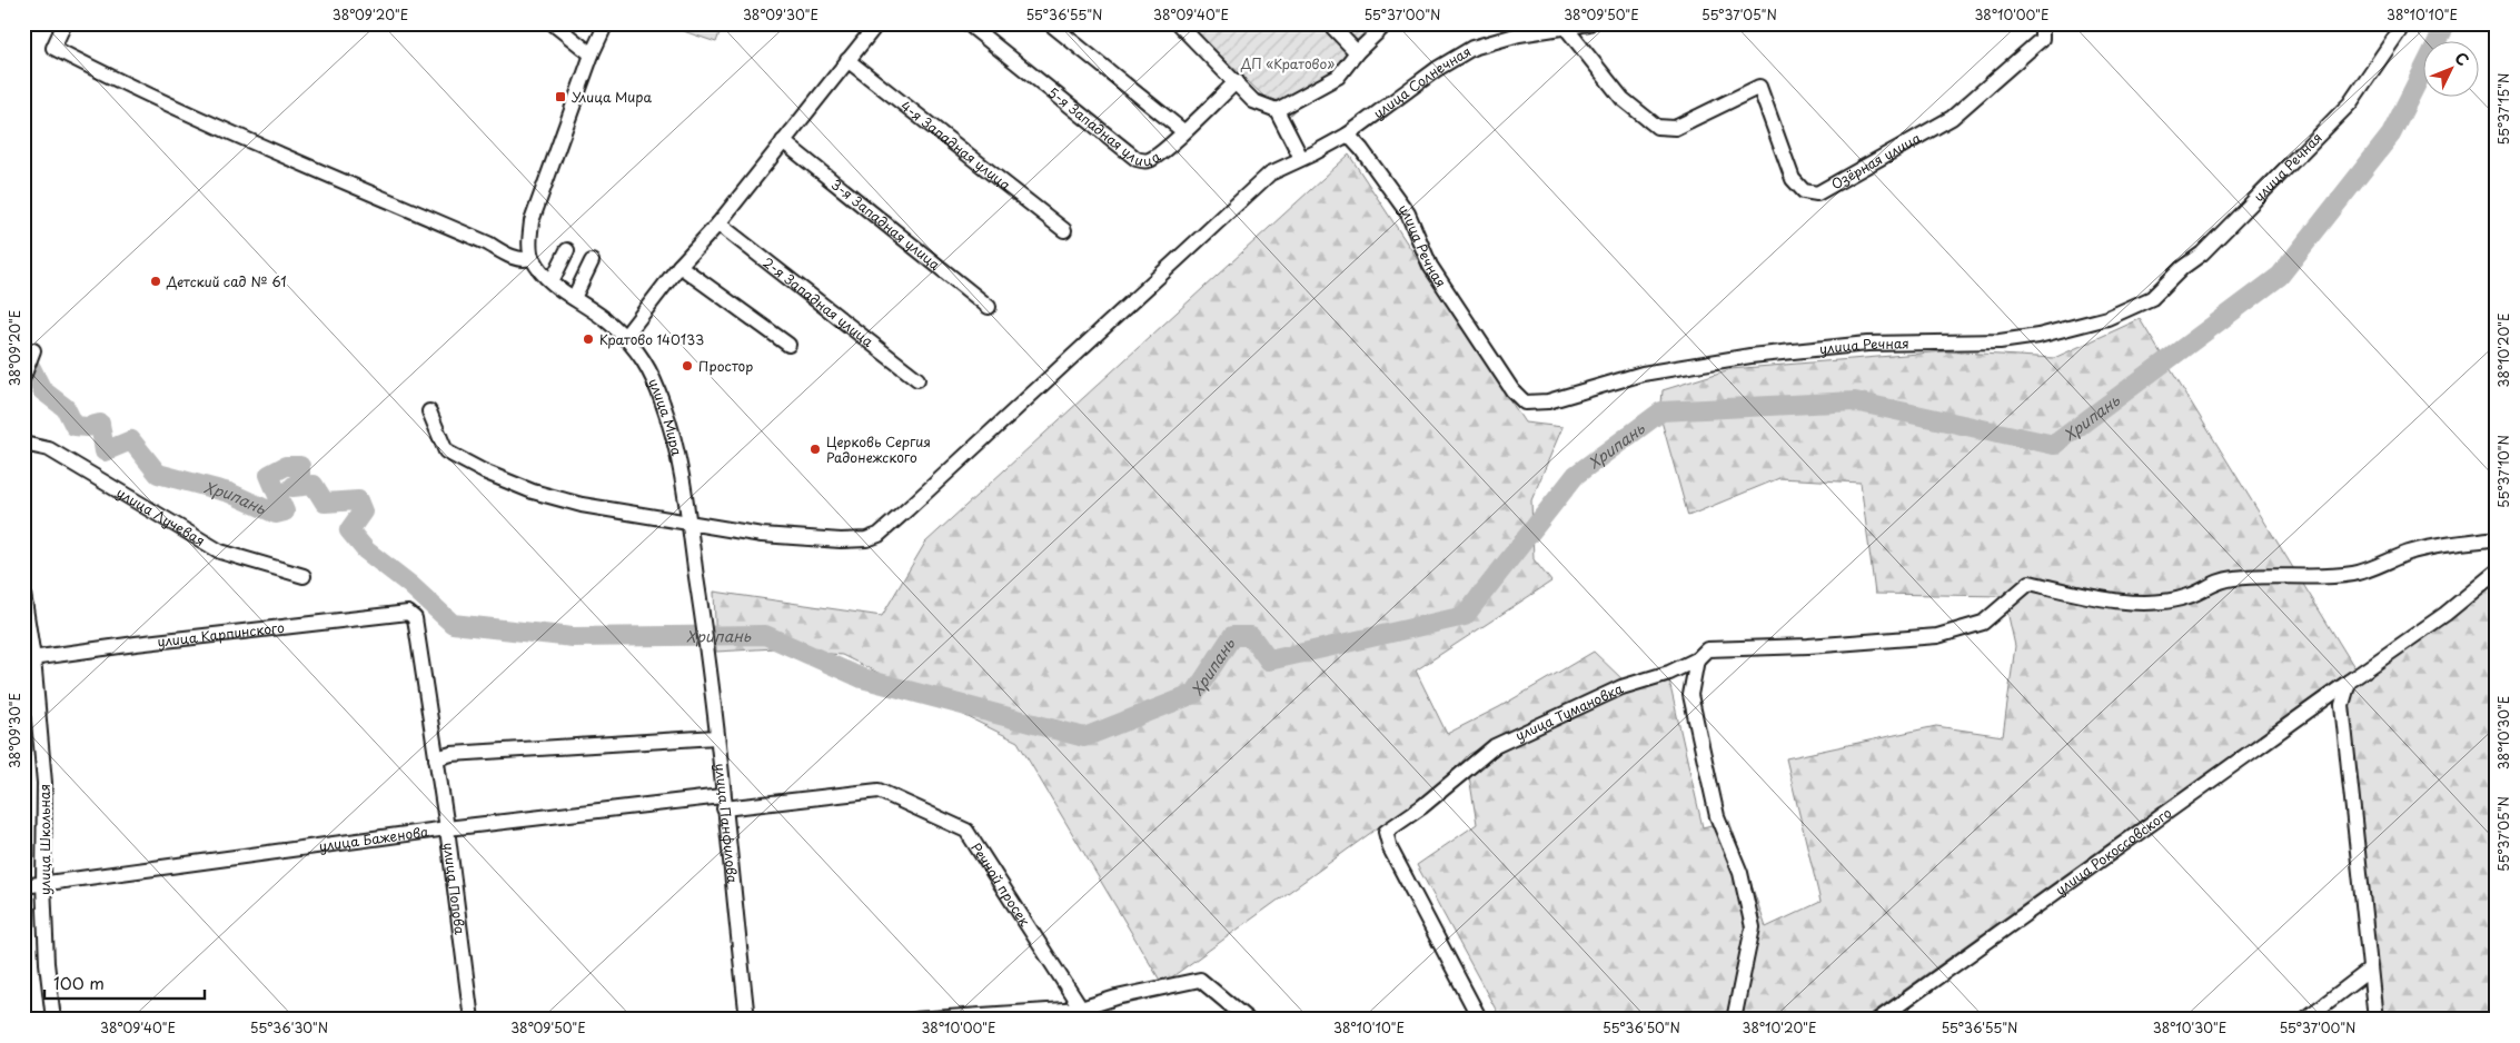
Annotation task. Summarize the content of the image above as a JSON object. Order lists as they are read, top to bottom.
{
  "streets": {
    "street": [
      "улица Солнечная",
      "5-я Западная улица",
      "4-я Западная улица",
      "Озёрная улица",
      "улица Речная",
      "3-я Западная улица",
      "2-я Западная улица",
      "улица Мира",
      "улица Лучевая",
      "улица Карпинского",
      "улица Тумановка",
      "улица Панфилова",
      "улица Баженова",
      "улица Школьная",
      "улица Рокоссовского",
      "Речной просек",
      "улица Попова"
    ]
  },
  "crossings": [
    ["улица Солнечная", "Озёрная улица"],
    ["улица Солнечная", "улица Речная"],
    ["улица Солнечная", "улица Мира"],
    ["улица Мира", "улица Панфилова"],
    ["улица Карпинского", "улица Школьная"],
    ["улица Карпинского", "улица Попова"],
    ["улица Панфилова", "улица Баженова"],
    ["улица Панфилова", "Речной просек"],
    ["улица Баженова", "улица Школьная"],
    ["улица Баженова", "Речной просек"],
    ["улица Баженова", "улица Попова"]
  ],
  "water": ["Хрипань"],
  "parks": ["ДП «Кратово»"],
  "places": {
    "transit": ["Улица Мира"],
    "other": [
      "Детский сад № 61",
      "Кратово 140133",
      "Простор",
      "Церковь Сергия Радонежского"
    ]
  },
  "scale_bar": "100 m",
  "north": "top right",
  "coordinates": [
    "38°09'20\"E",
    "38°09'30\"E",
    "55°36'55\"N",
    "38°09'40\"E",
    "55°37'00\"N",
    "38°09'50\"E",
    "55°37'05\"N",
    "38°10'00\"E",
    "38°10'10\"E",
    "55°37'15\"N",
    "38°10'20\"E",
    "55°37'10\"N",
    "38°10'30\"E",
    "55°36'30\"N",
    "55°36'50\"N"
  ]
}
